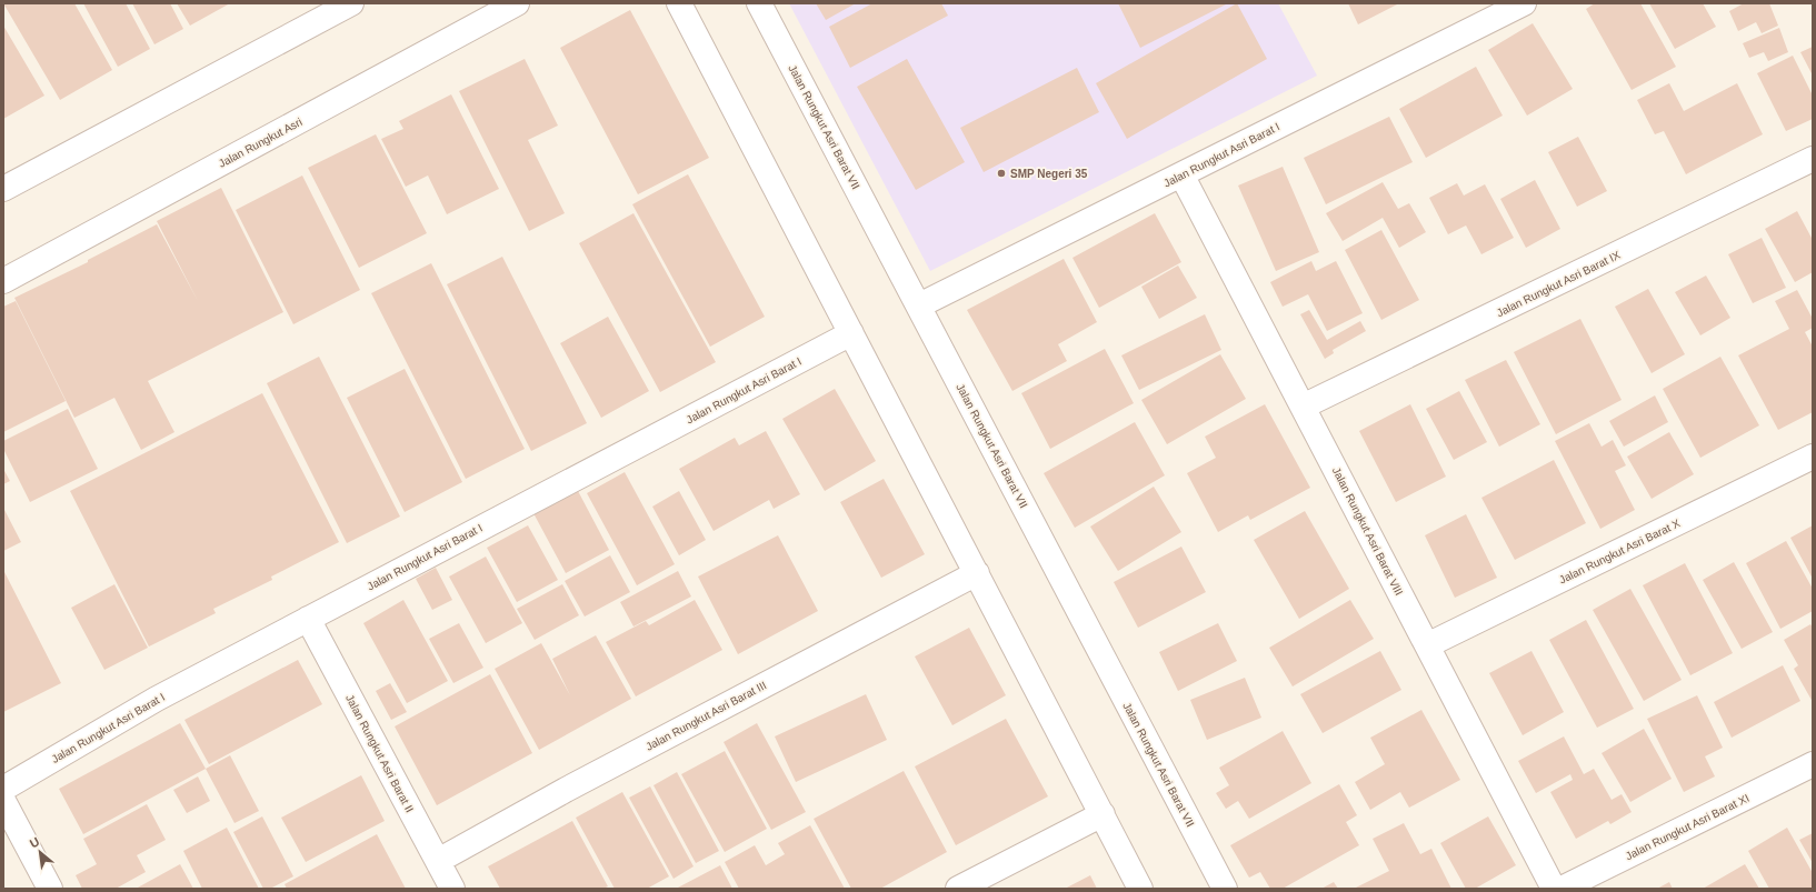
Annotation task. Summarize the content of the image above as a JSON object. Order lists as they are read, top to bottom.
{
  "streets": {
    "street": [
      "Jalan Rungkut Asri Barat VII",
      "Jalan Rungkut Asri",
      "Jalan Rungkut Asri Barat I",
      "Jalan Rungkut Asri Barat IX",
      "Jalan Rungkut Asri Barat VIII",
      "Jalan Rungkut Asri Barat X",
      "Jalan Rungkut Asri Barat III",
      "Jalan Rungkut Asri Barat II",
      "Jalan Rungkut Asri Barat XI"
    ]
  },
  "crossings": [
    ["Jalan Rungkut Asri Barat VII", "Jalan Rungkut Asri Barat I"],
    ["Jalan Rungkut Asri Barat I", "Jalan Rungkut Asri Barat VIII"],
    ["Jalan Rungkut Asri Barat I", "Jalan Rungkut Asri Barat II"],
    ["Jalan Rungkut Asri Barat IX", "Jalan Rungkut Asri Barat VIII"],
    ["Jalan Rungkut Asri Barat VIII", "Jalan Rungkut Asri Barat X"],
    ["Jalan Rungkut Asri Barat III", "Jalan Rungkut Asri Barat II"]
  ],
  "places": ["SMP Negeri 35"],
  "north": "top left"
}
